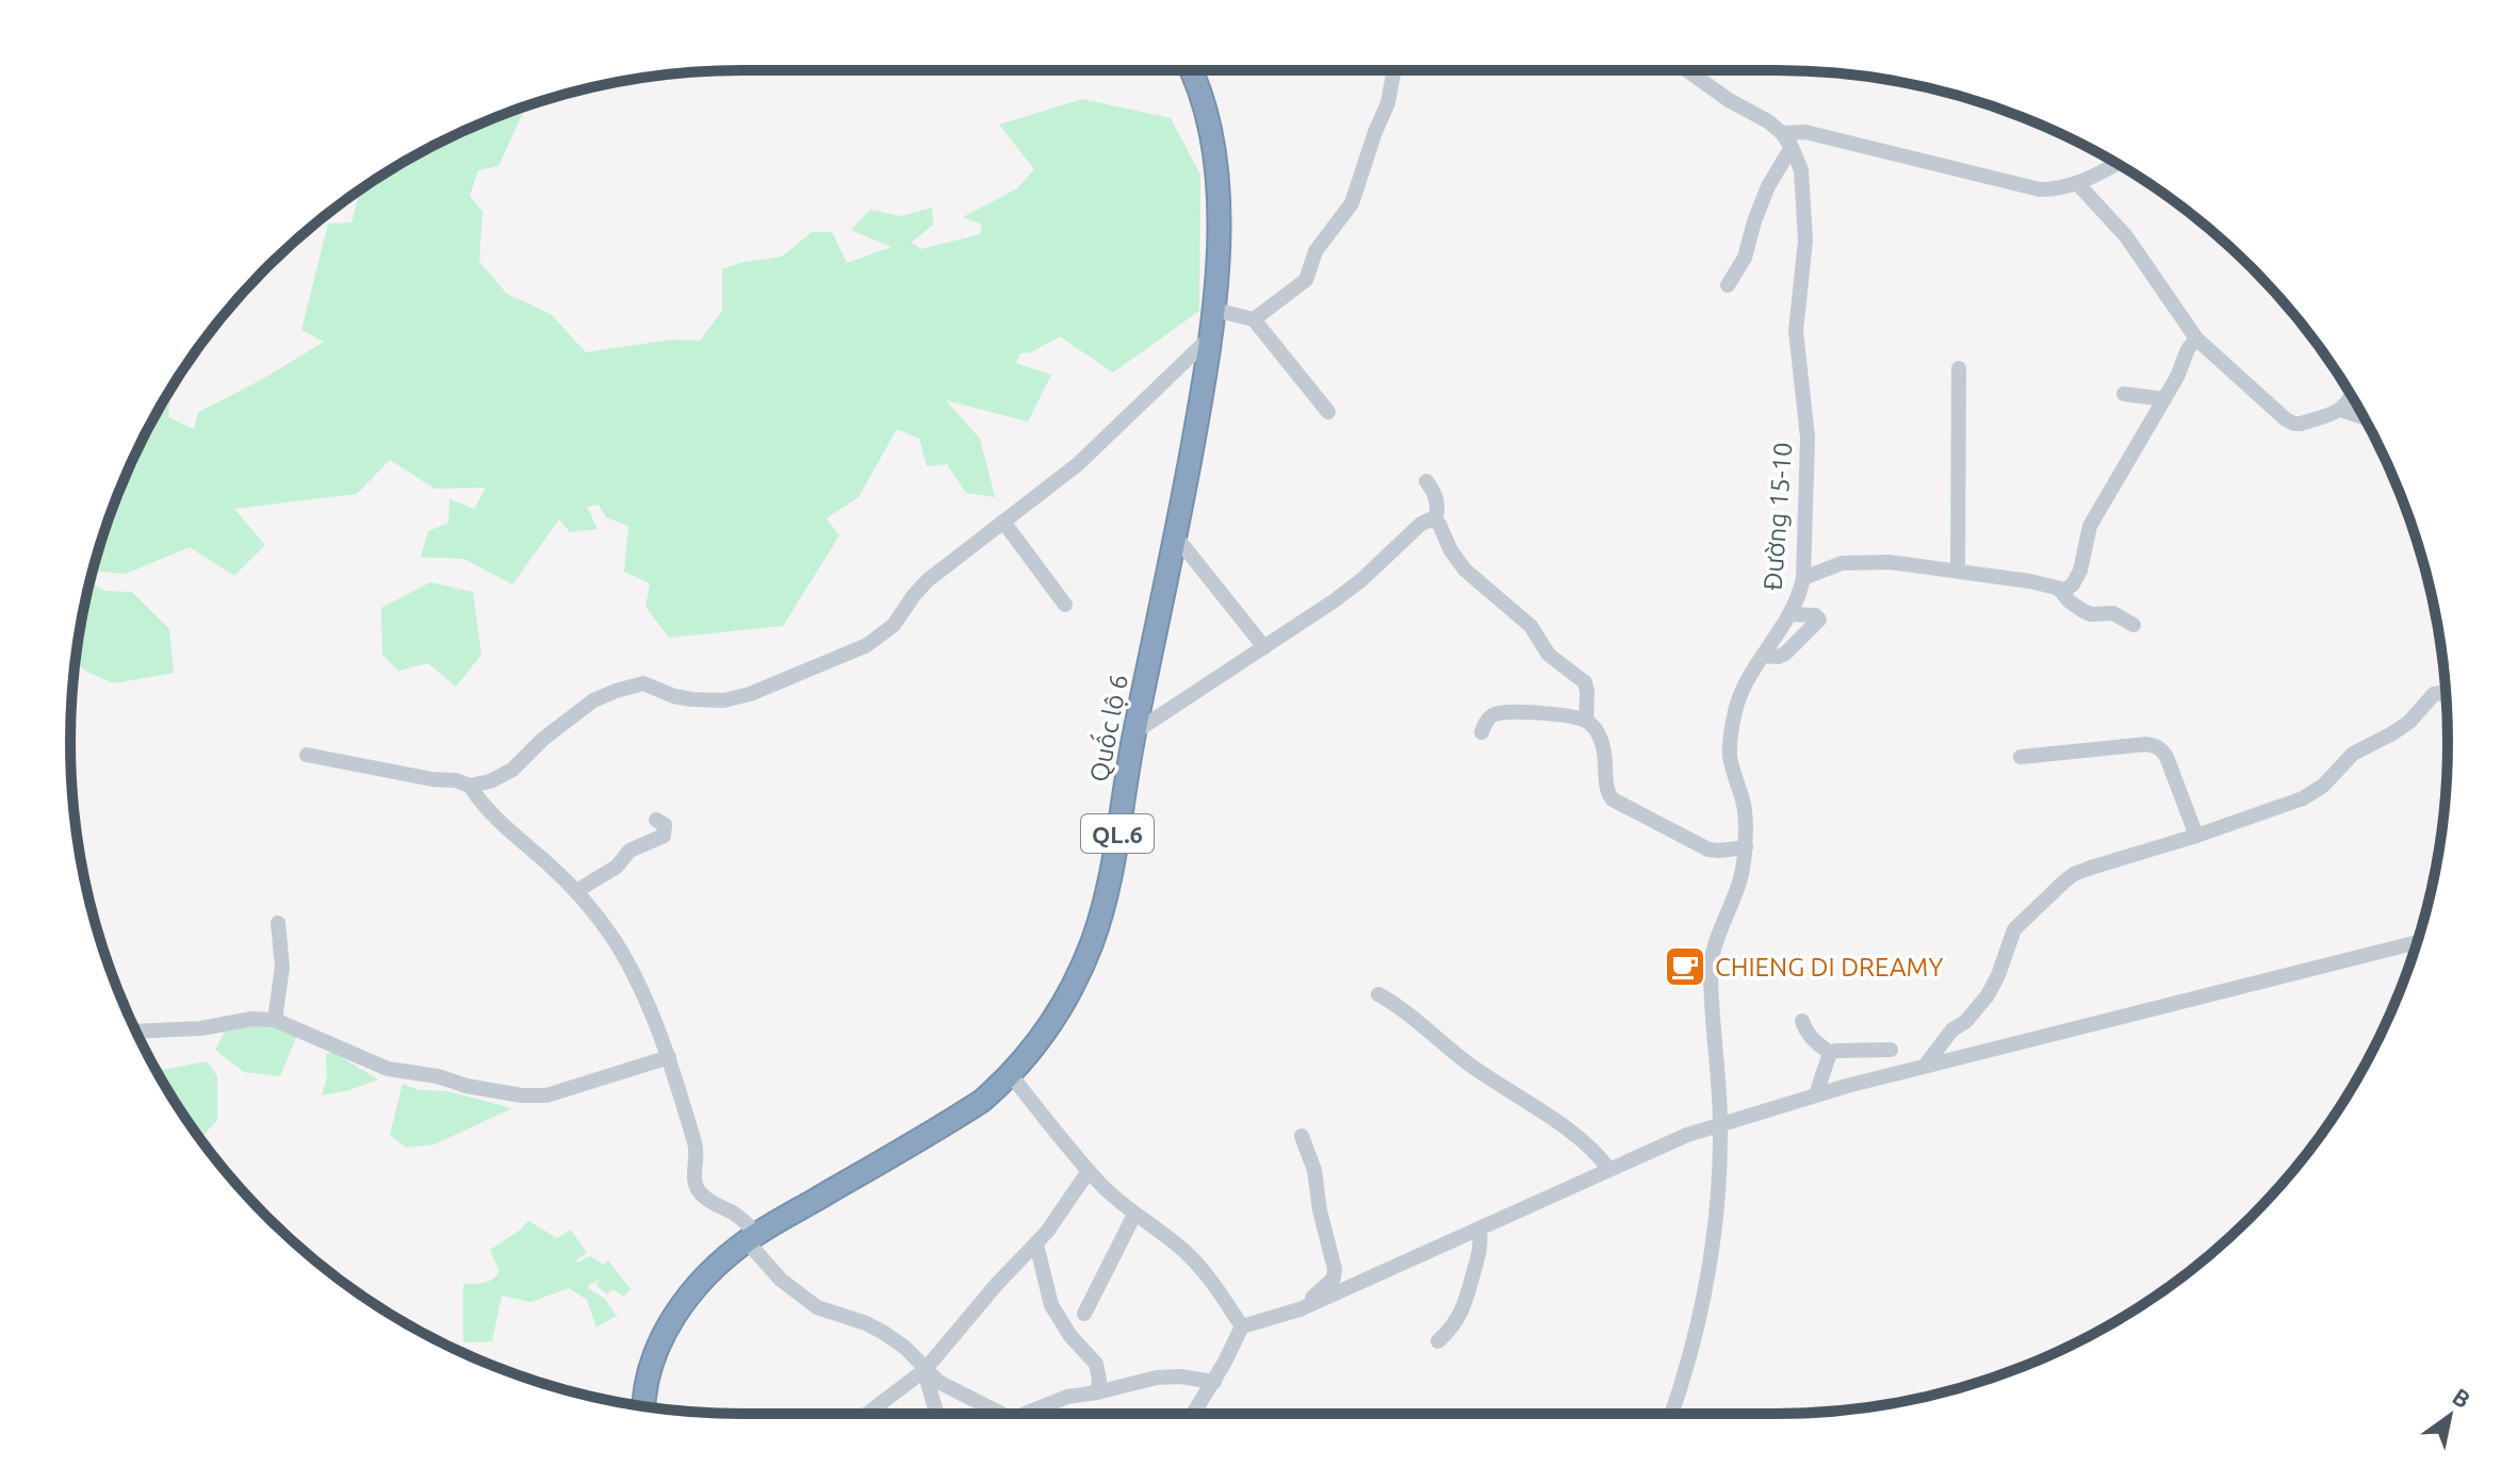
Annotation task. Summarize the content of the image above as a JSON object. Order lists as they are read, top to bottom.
{
  "streets": {
    "highway": ["Quốc lộ 6", "QL.6"],
    "street": ["Đường 15-10"]
  },
  "places": {
    "cafe": ["CHIENG DI DREAMY"]
  },
  "north": "top right"
}
